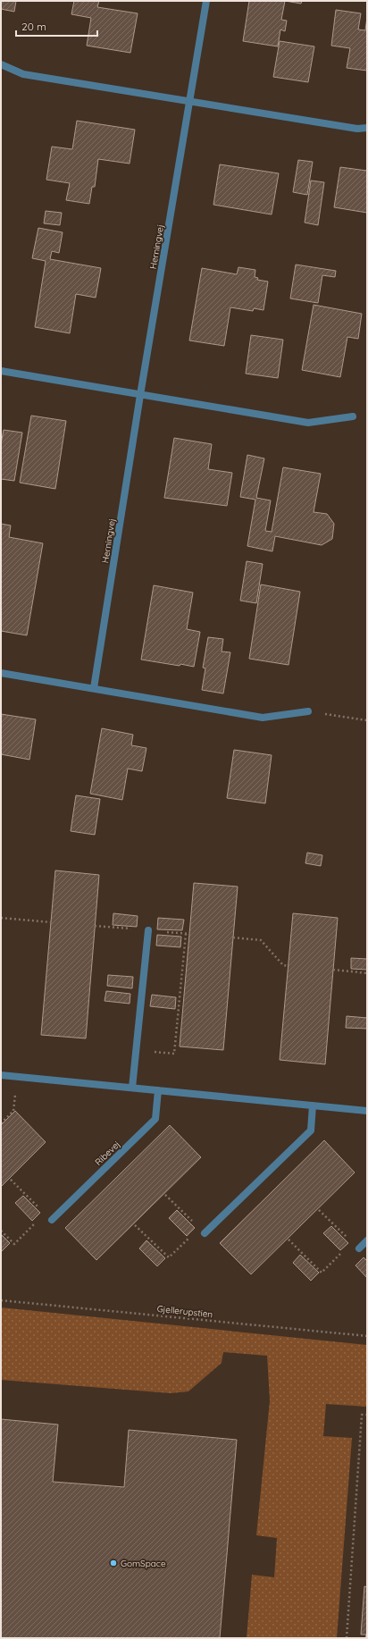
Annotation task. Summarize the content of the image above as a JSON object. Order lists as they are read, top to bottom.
{
  "streets": {
    "street": ["Herningvej", "Ribevej"],
    "path": ["Gjellerupstien"]
  },
  "places": ["GomSpace"],
  "scale_bar": "20 m"
}
